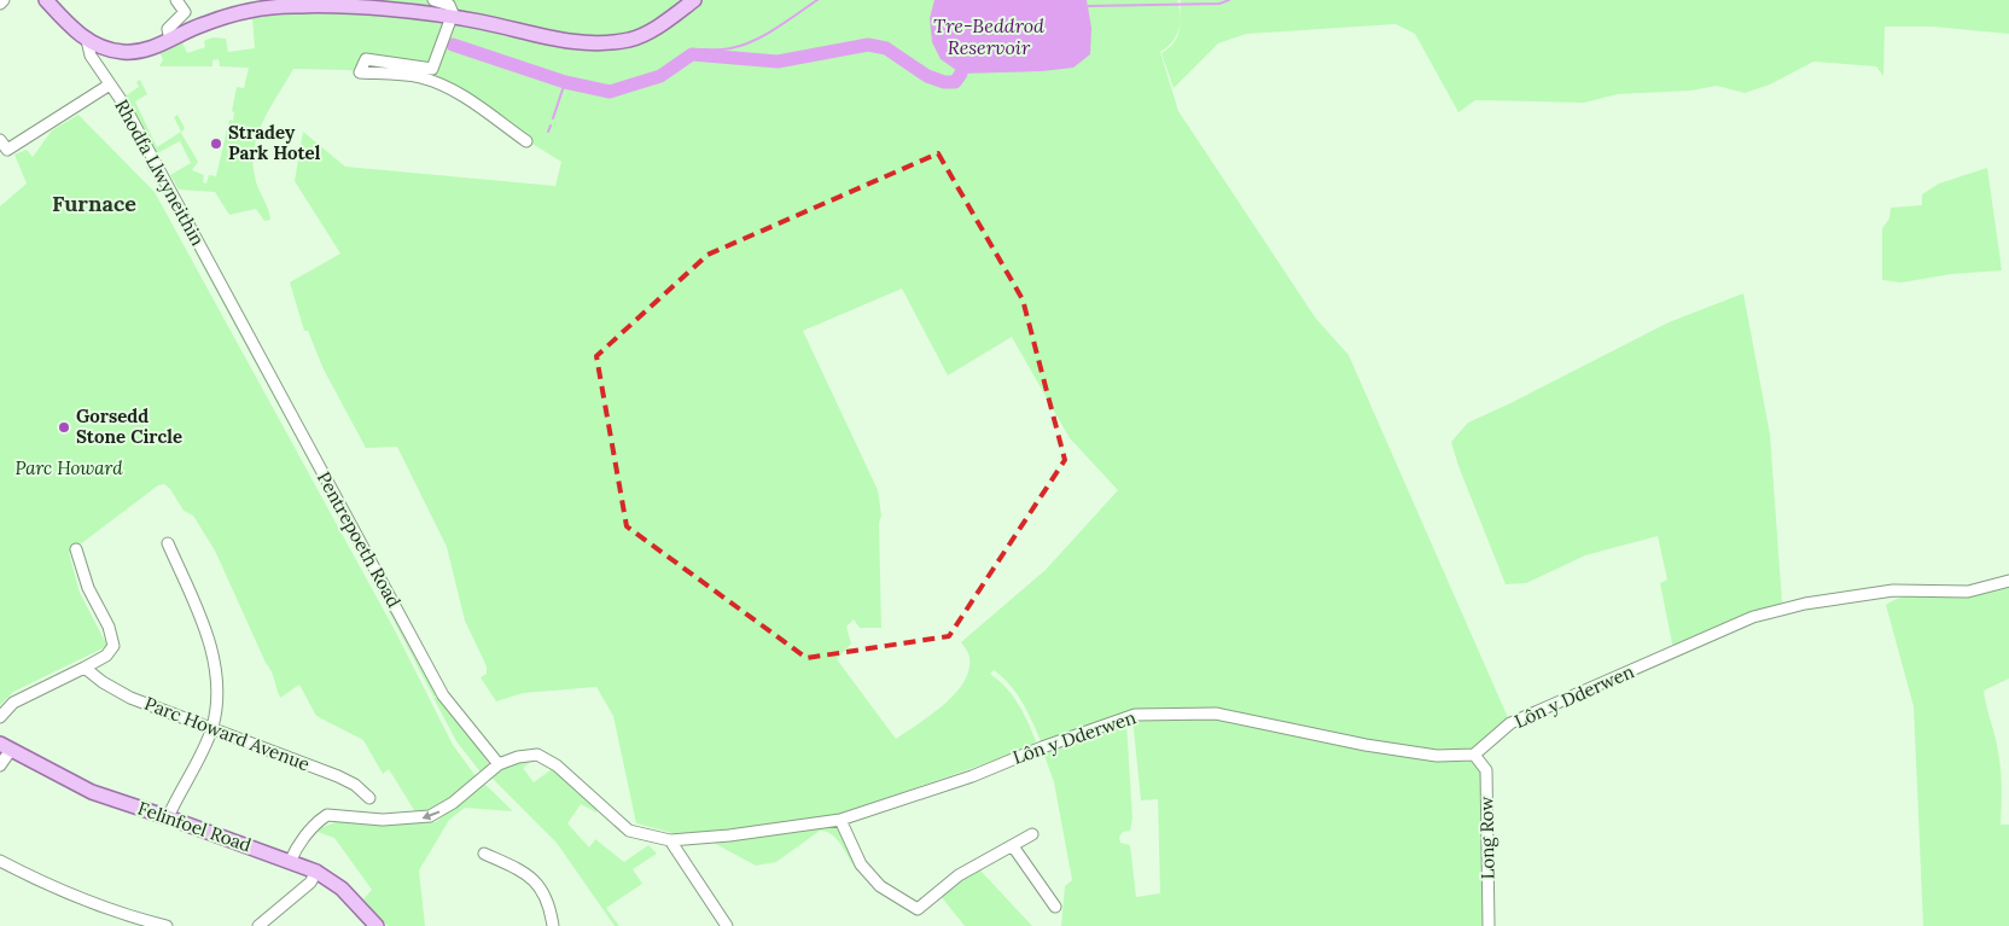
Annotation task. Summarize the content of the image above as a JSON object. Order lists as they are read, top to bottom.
{
  "streets": {
    "main road": ["Felinfoel Road"],
    "street": [
      "Rhodfa Llwyneithin",
      "Pentrepoeth Road",
      "Lôn y Dderwen",
      "Parc Howard Avenue",
      "Long Row"
    ]
  },
  "crossings": [
    ["Rhodfa Llwyneithin", "Pentrepoeth Road"],
    ["Pentrepoeth Road", "Lôn y Dderwen"],
    ["Lôn y Dderwen", "Felinfoel Road"],
    ["Lôn y Dderwen", "Long Row"]
  ],
  "districts": ["Furnace"],
  "water": ["Tre-Beddrod Reservoir"],
  "parks": ["Parc Howard"],
  "places": ["Stradey Park Hotel", "Gorsedd Stone Circle"]
}
